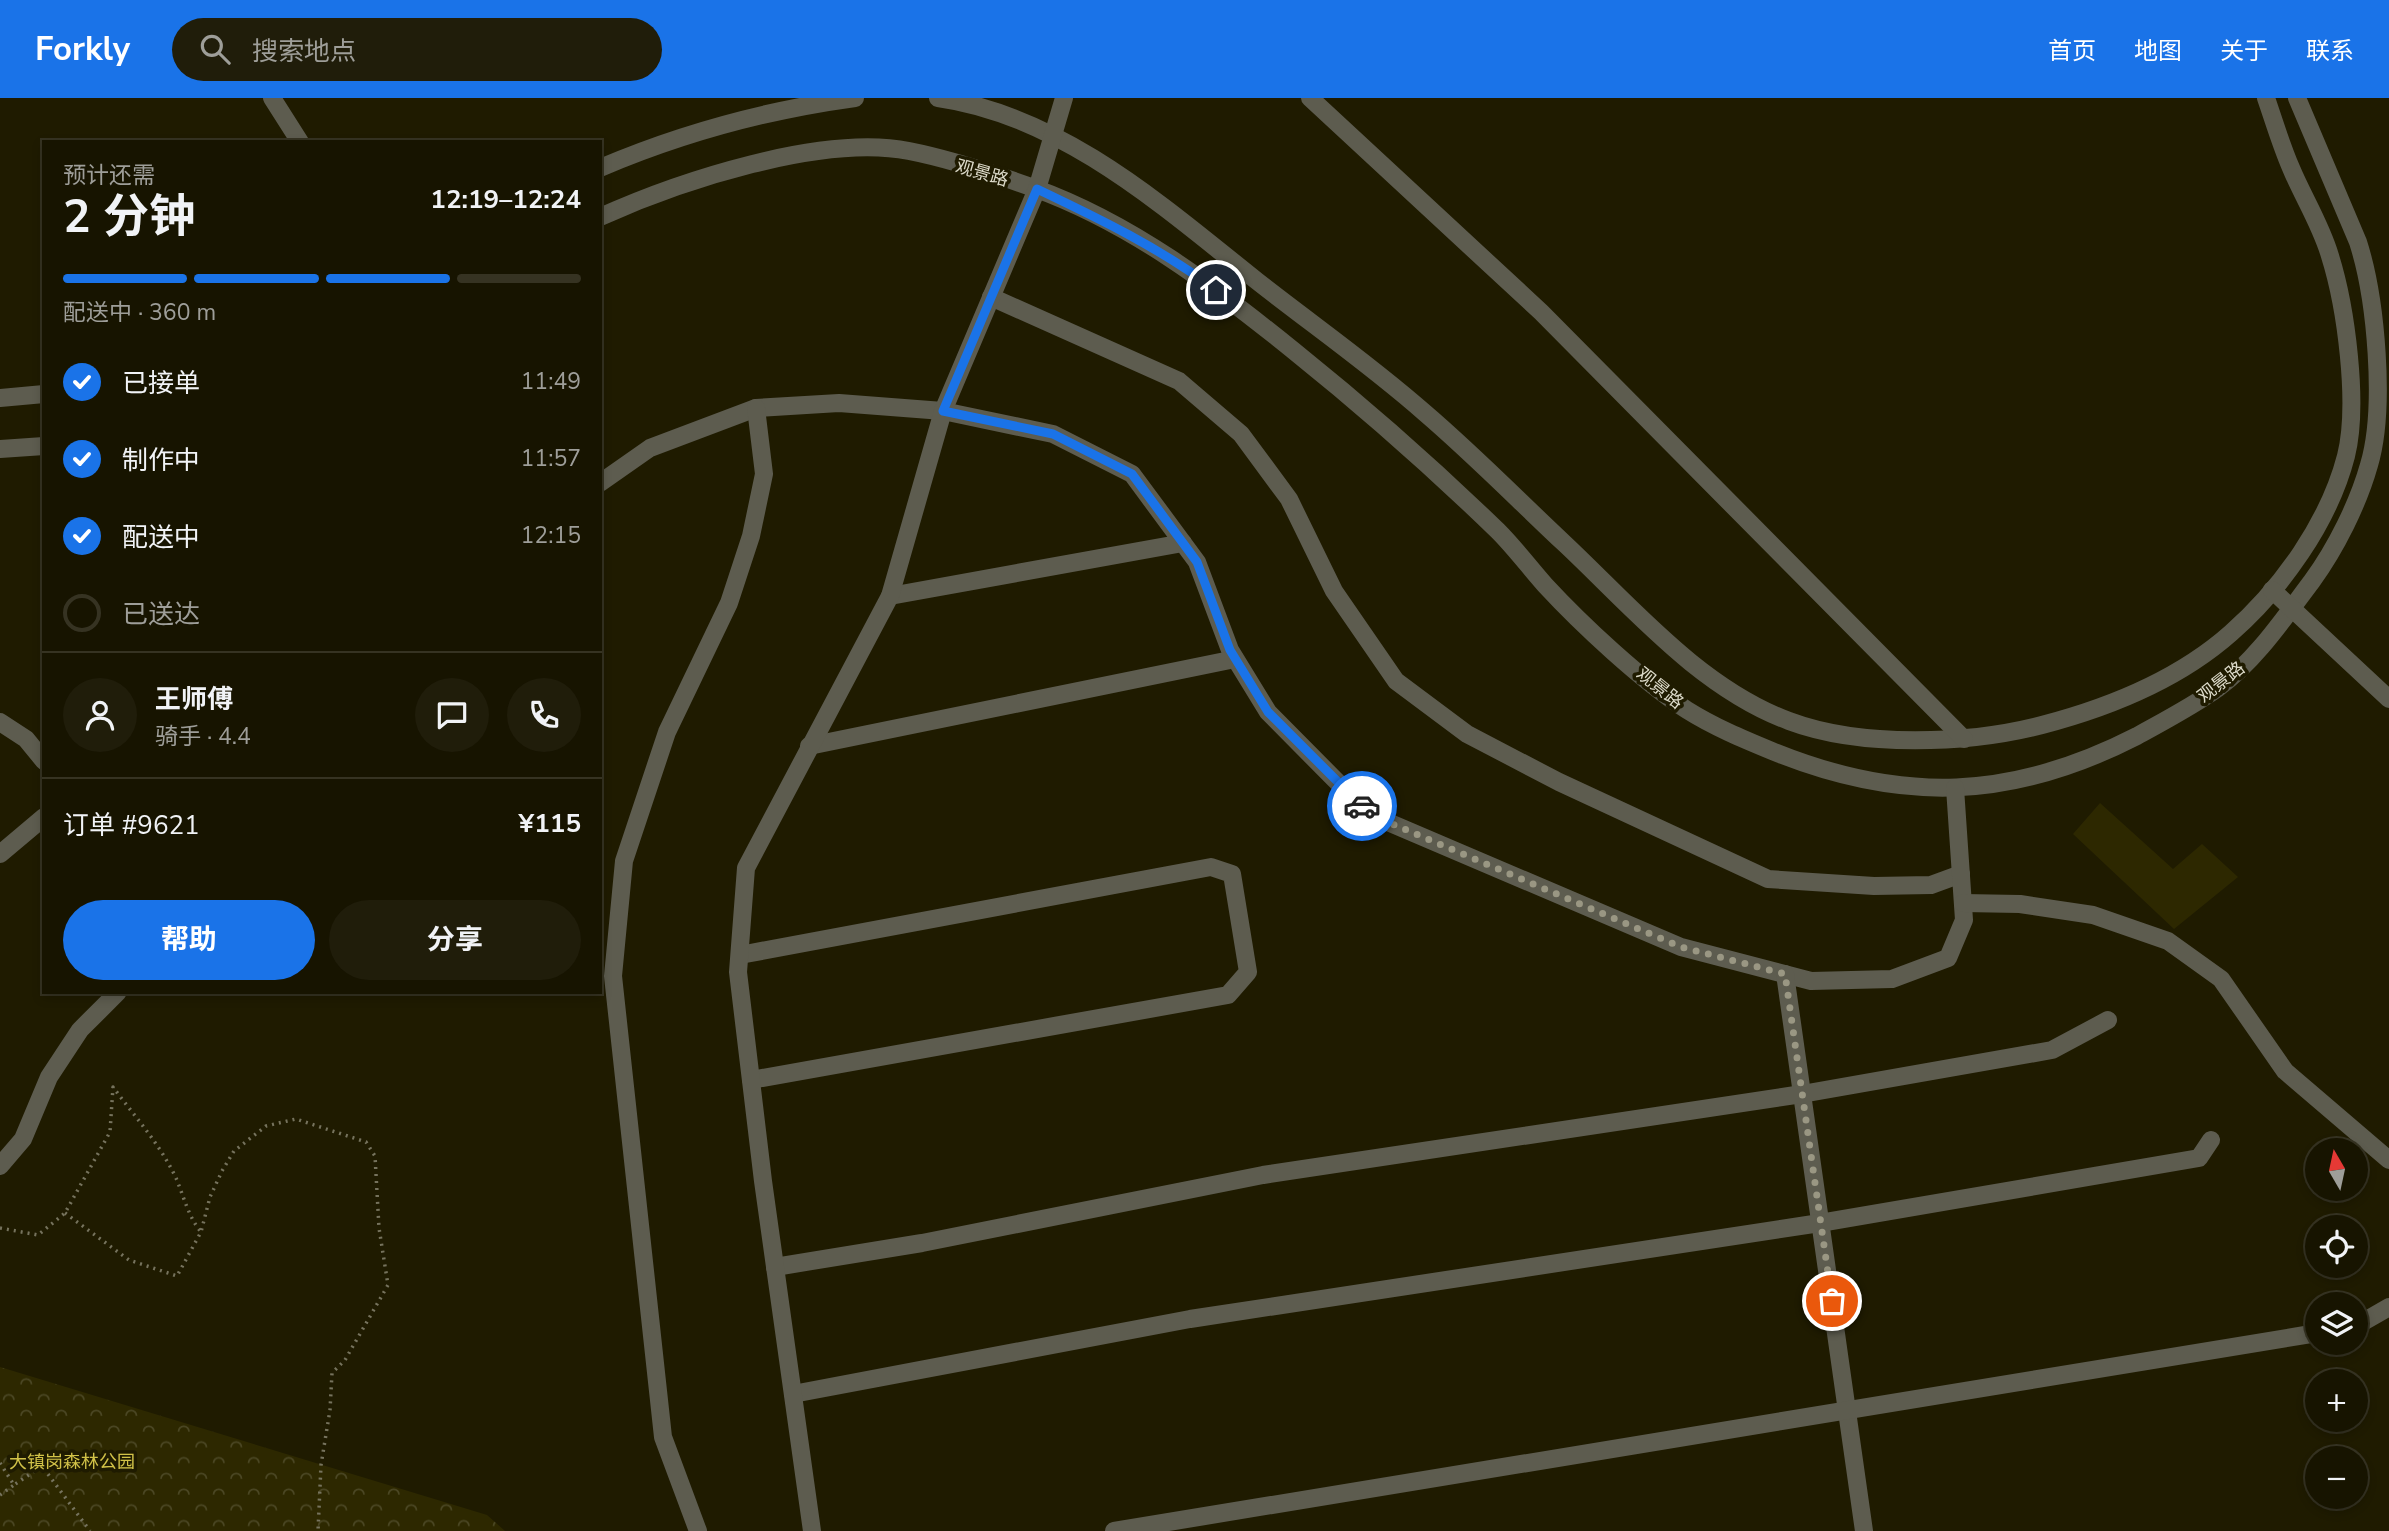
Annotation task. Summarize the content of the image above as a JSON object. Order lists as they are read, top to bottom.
{
  "streets": {
    "street": ["观景路"]
  },
  "parks": ["大镇岗森林公园"],
  "north": "top",
  "page": {
    "header": "Forkly",
    "search": "搜索地点",
    "nav": [
      "首页",
      "地图",
      "关于",
      "联系"
    ],
    "heading": ["2 分钟", "预计还需", "12:19–12:24"],
    "panel": [
      "王师傅",
      "骑手 · 4.4",
      "订单 #9621",
      "¥115"
    ],
    "bar": "配送中 · 360 m",
    "list": [
      ["已接单", "11:49"],
      ["制作中", "11:57"],
      ["配送中", "12:15"],
      "已送达"
    ],
    "buttons": ["帮助", "分享"],
    "map_buttons": ["+", "−"]
  }
}
